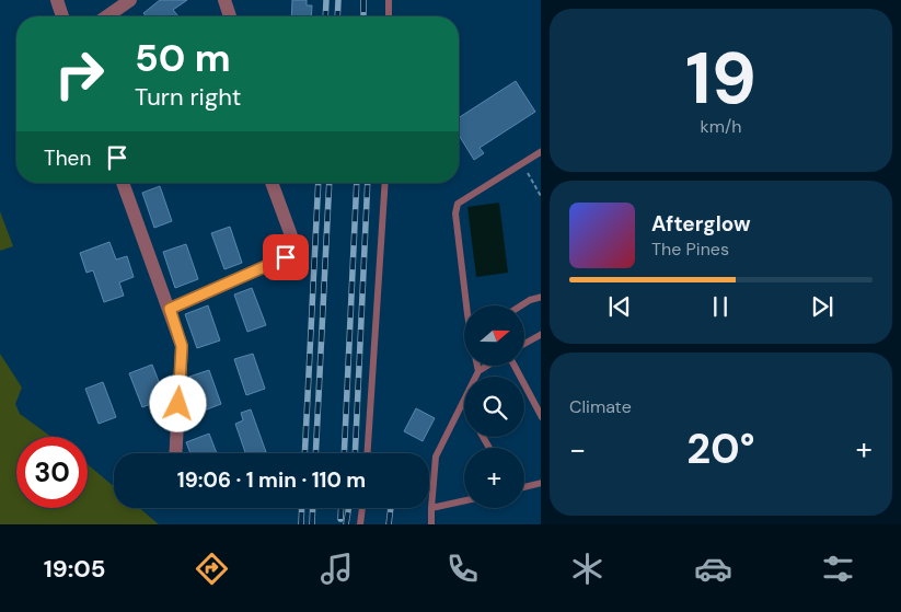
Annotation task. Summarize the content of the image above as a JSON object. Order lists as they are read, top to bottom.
{
  "north": "right",
  "page": {
    "tile": [
      ["19", "km/h"],
      "Climate"
    ],
    "turn": ["50 m", "Turn right"],
    "then": "Then",
    "song": ["Afterglow", "The Pines"],
    "map_buttons": "+",
    "heat": ["−", "20°", "+"],
    "limit": "30",
    "trip": "19:06 · 1 min · 110 m",
    "tabs": "19:05"
  }
}
